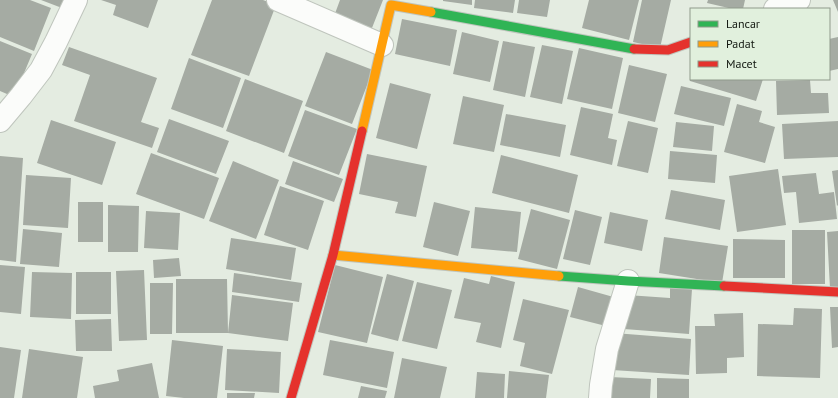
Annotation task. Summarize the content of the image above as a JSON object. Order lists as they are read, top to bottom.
{
  "legend": ["Lancar", "Padat", "Macet"]
}
